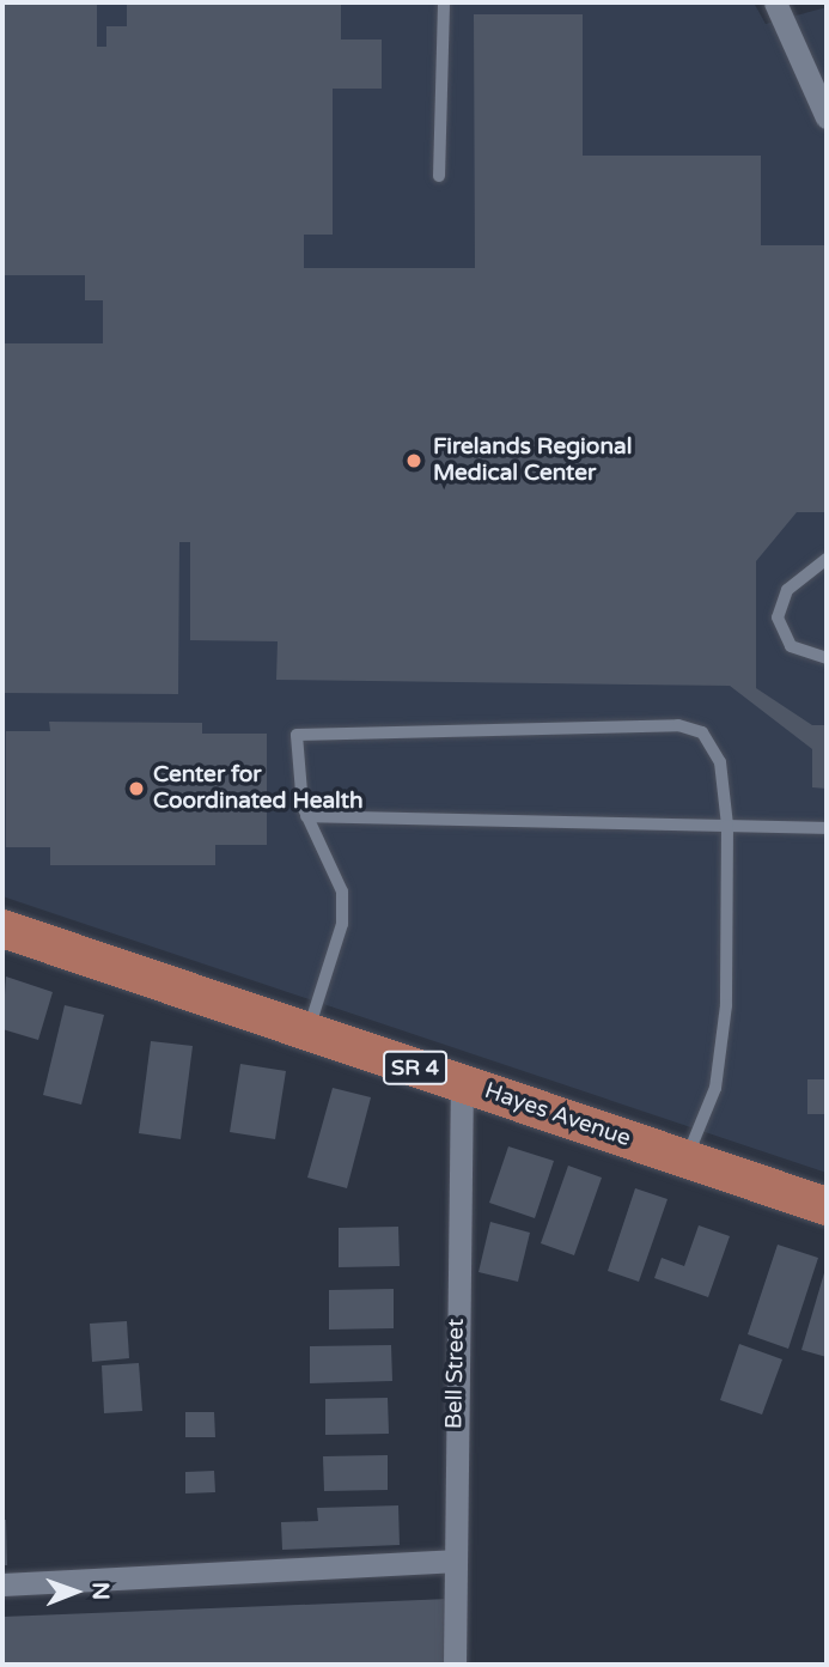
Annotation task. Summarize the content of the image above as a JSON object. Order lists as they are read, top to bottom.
{
  "streets": {
    "main road": ["SR 4", "Hayes Avenue"],
    "street": ["Bell Street"]
  },
  "crossings": [
    ["Hayes Avenue", "Bell Street"]
  ],
  "places": ["Firelands Regional Medical Center", "Center for Coordinated Health"],
  "north": "right"
}
